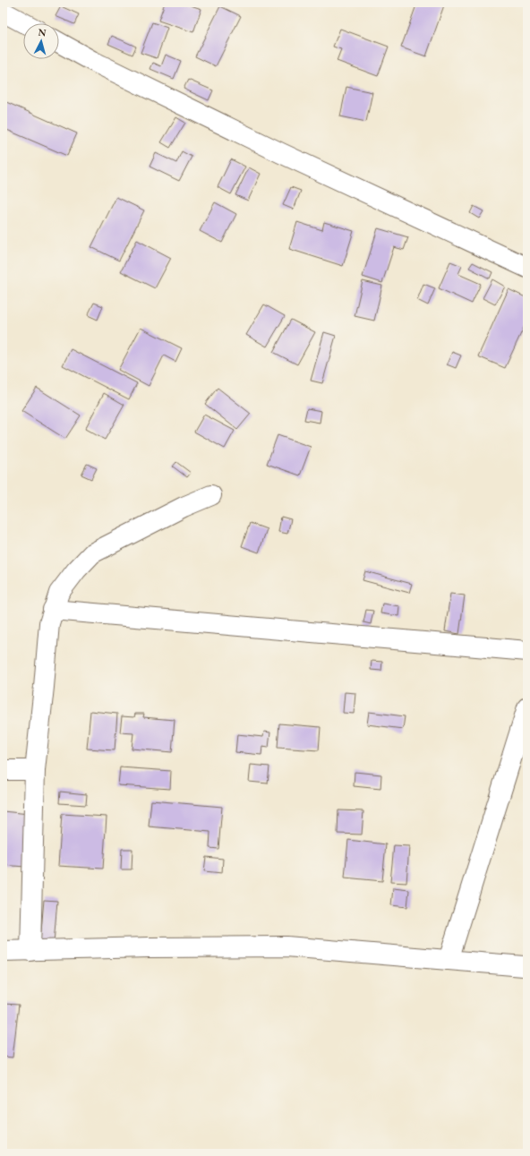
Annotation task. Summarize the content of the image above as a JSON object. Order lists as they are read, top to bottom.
{
  "north": "top"
}
